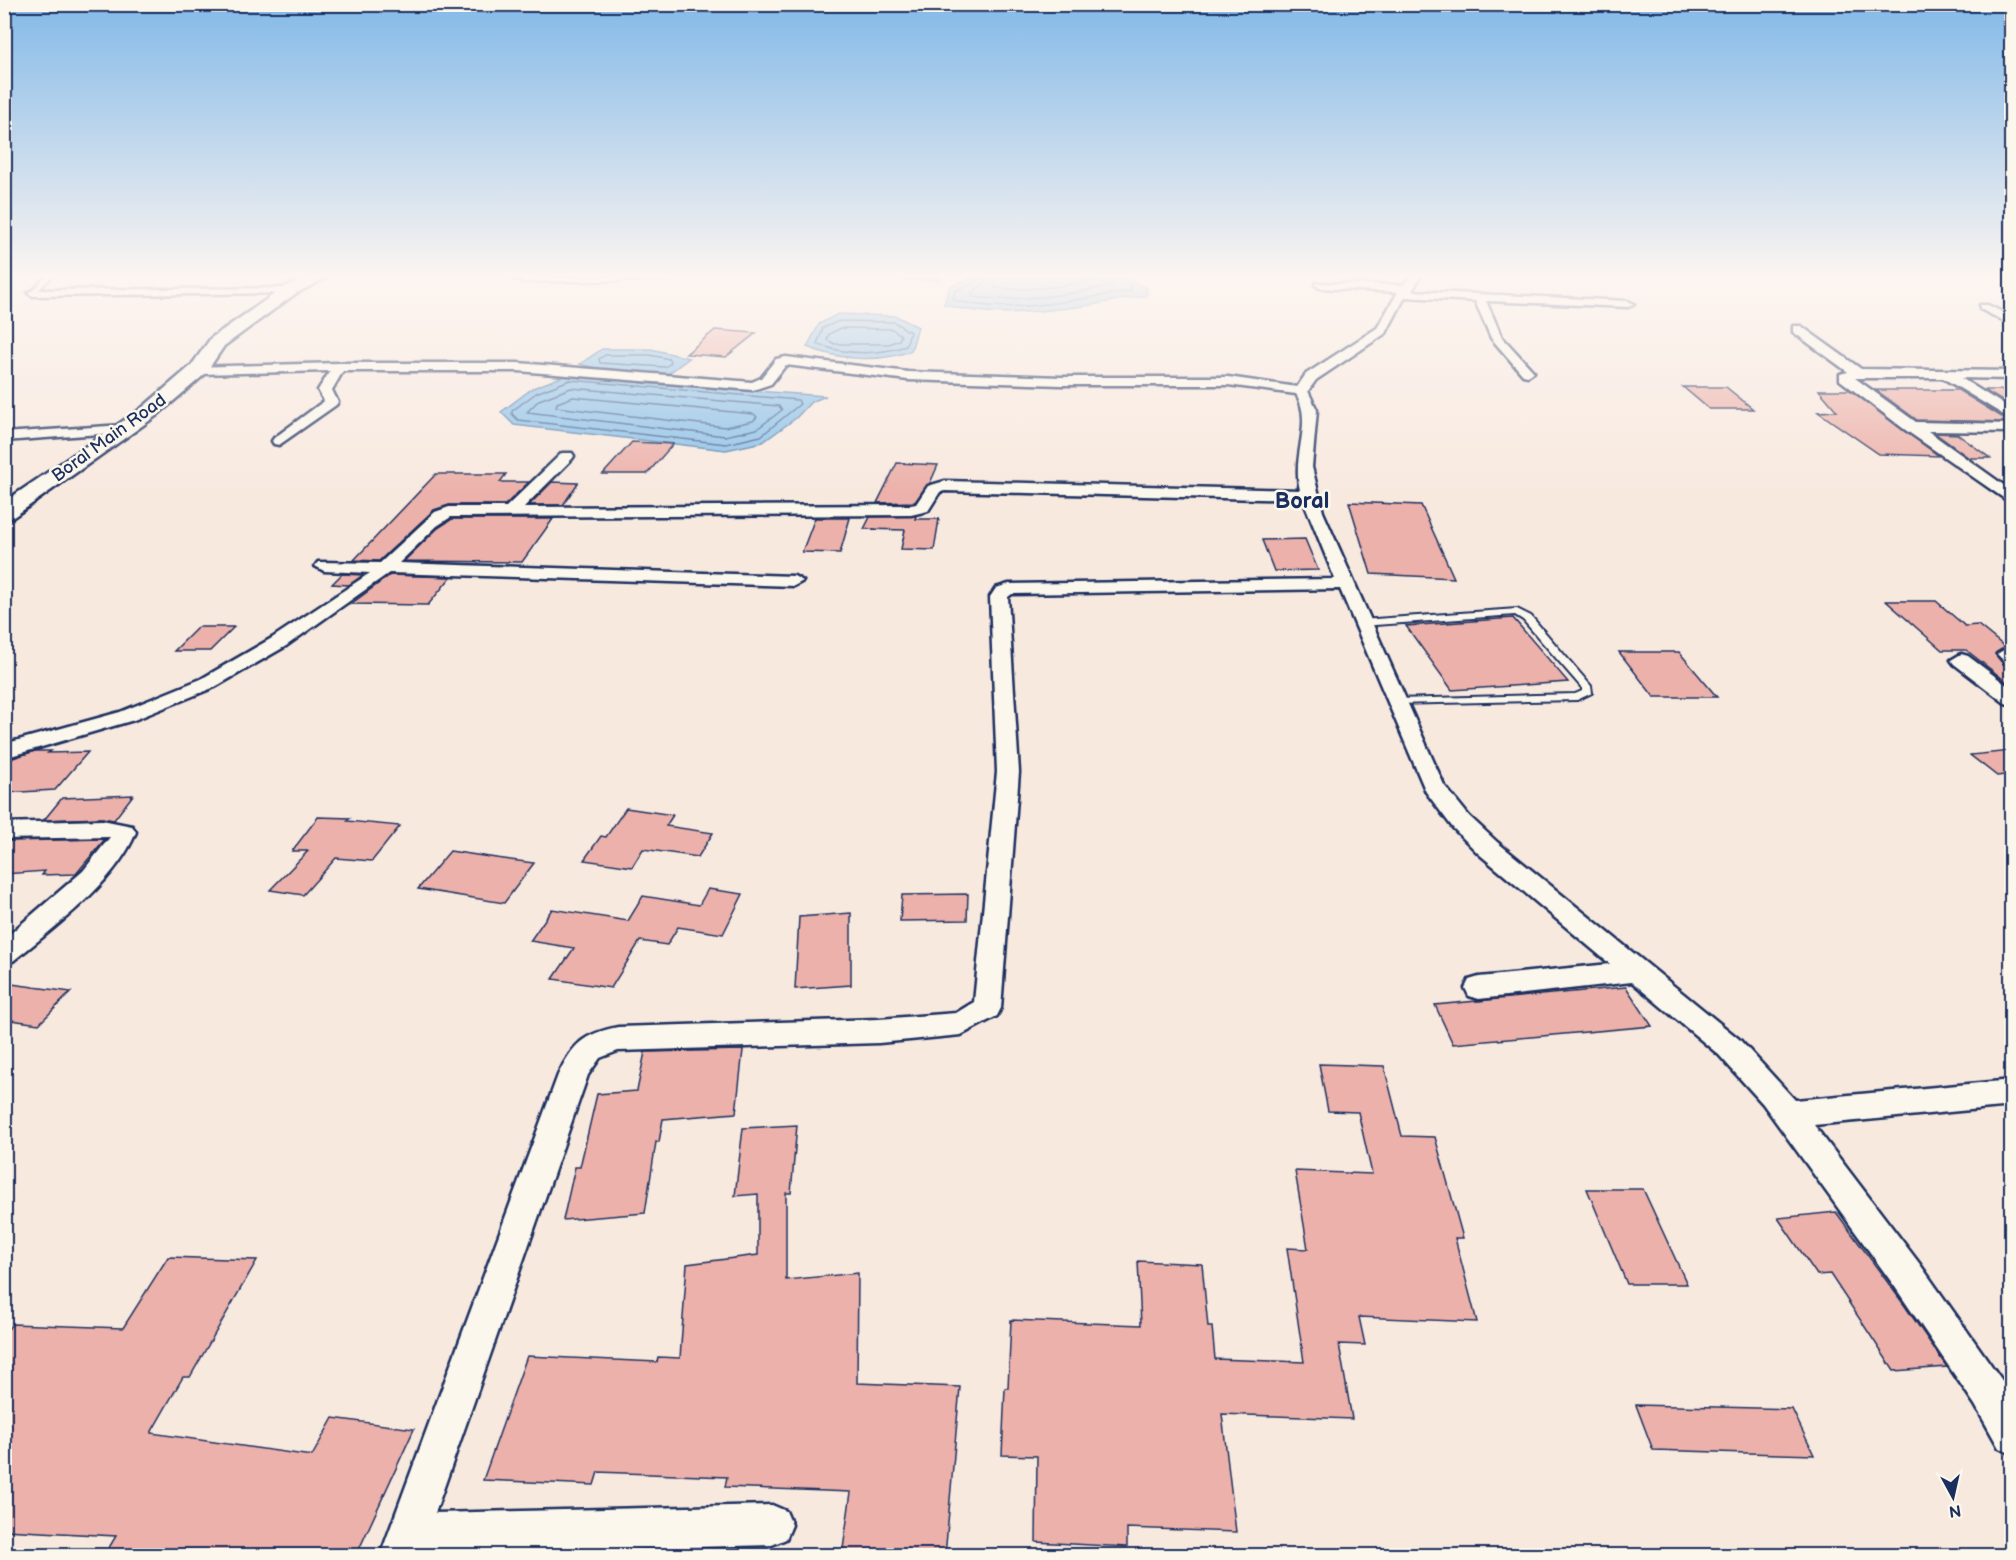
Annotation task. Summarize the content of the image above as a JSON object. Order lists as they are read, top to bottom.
{
  "streets": {
    "main road": ["Boral Main Road"]
  },
  "districts": ["Boral"],
  "north": "bottom"
}
